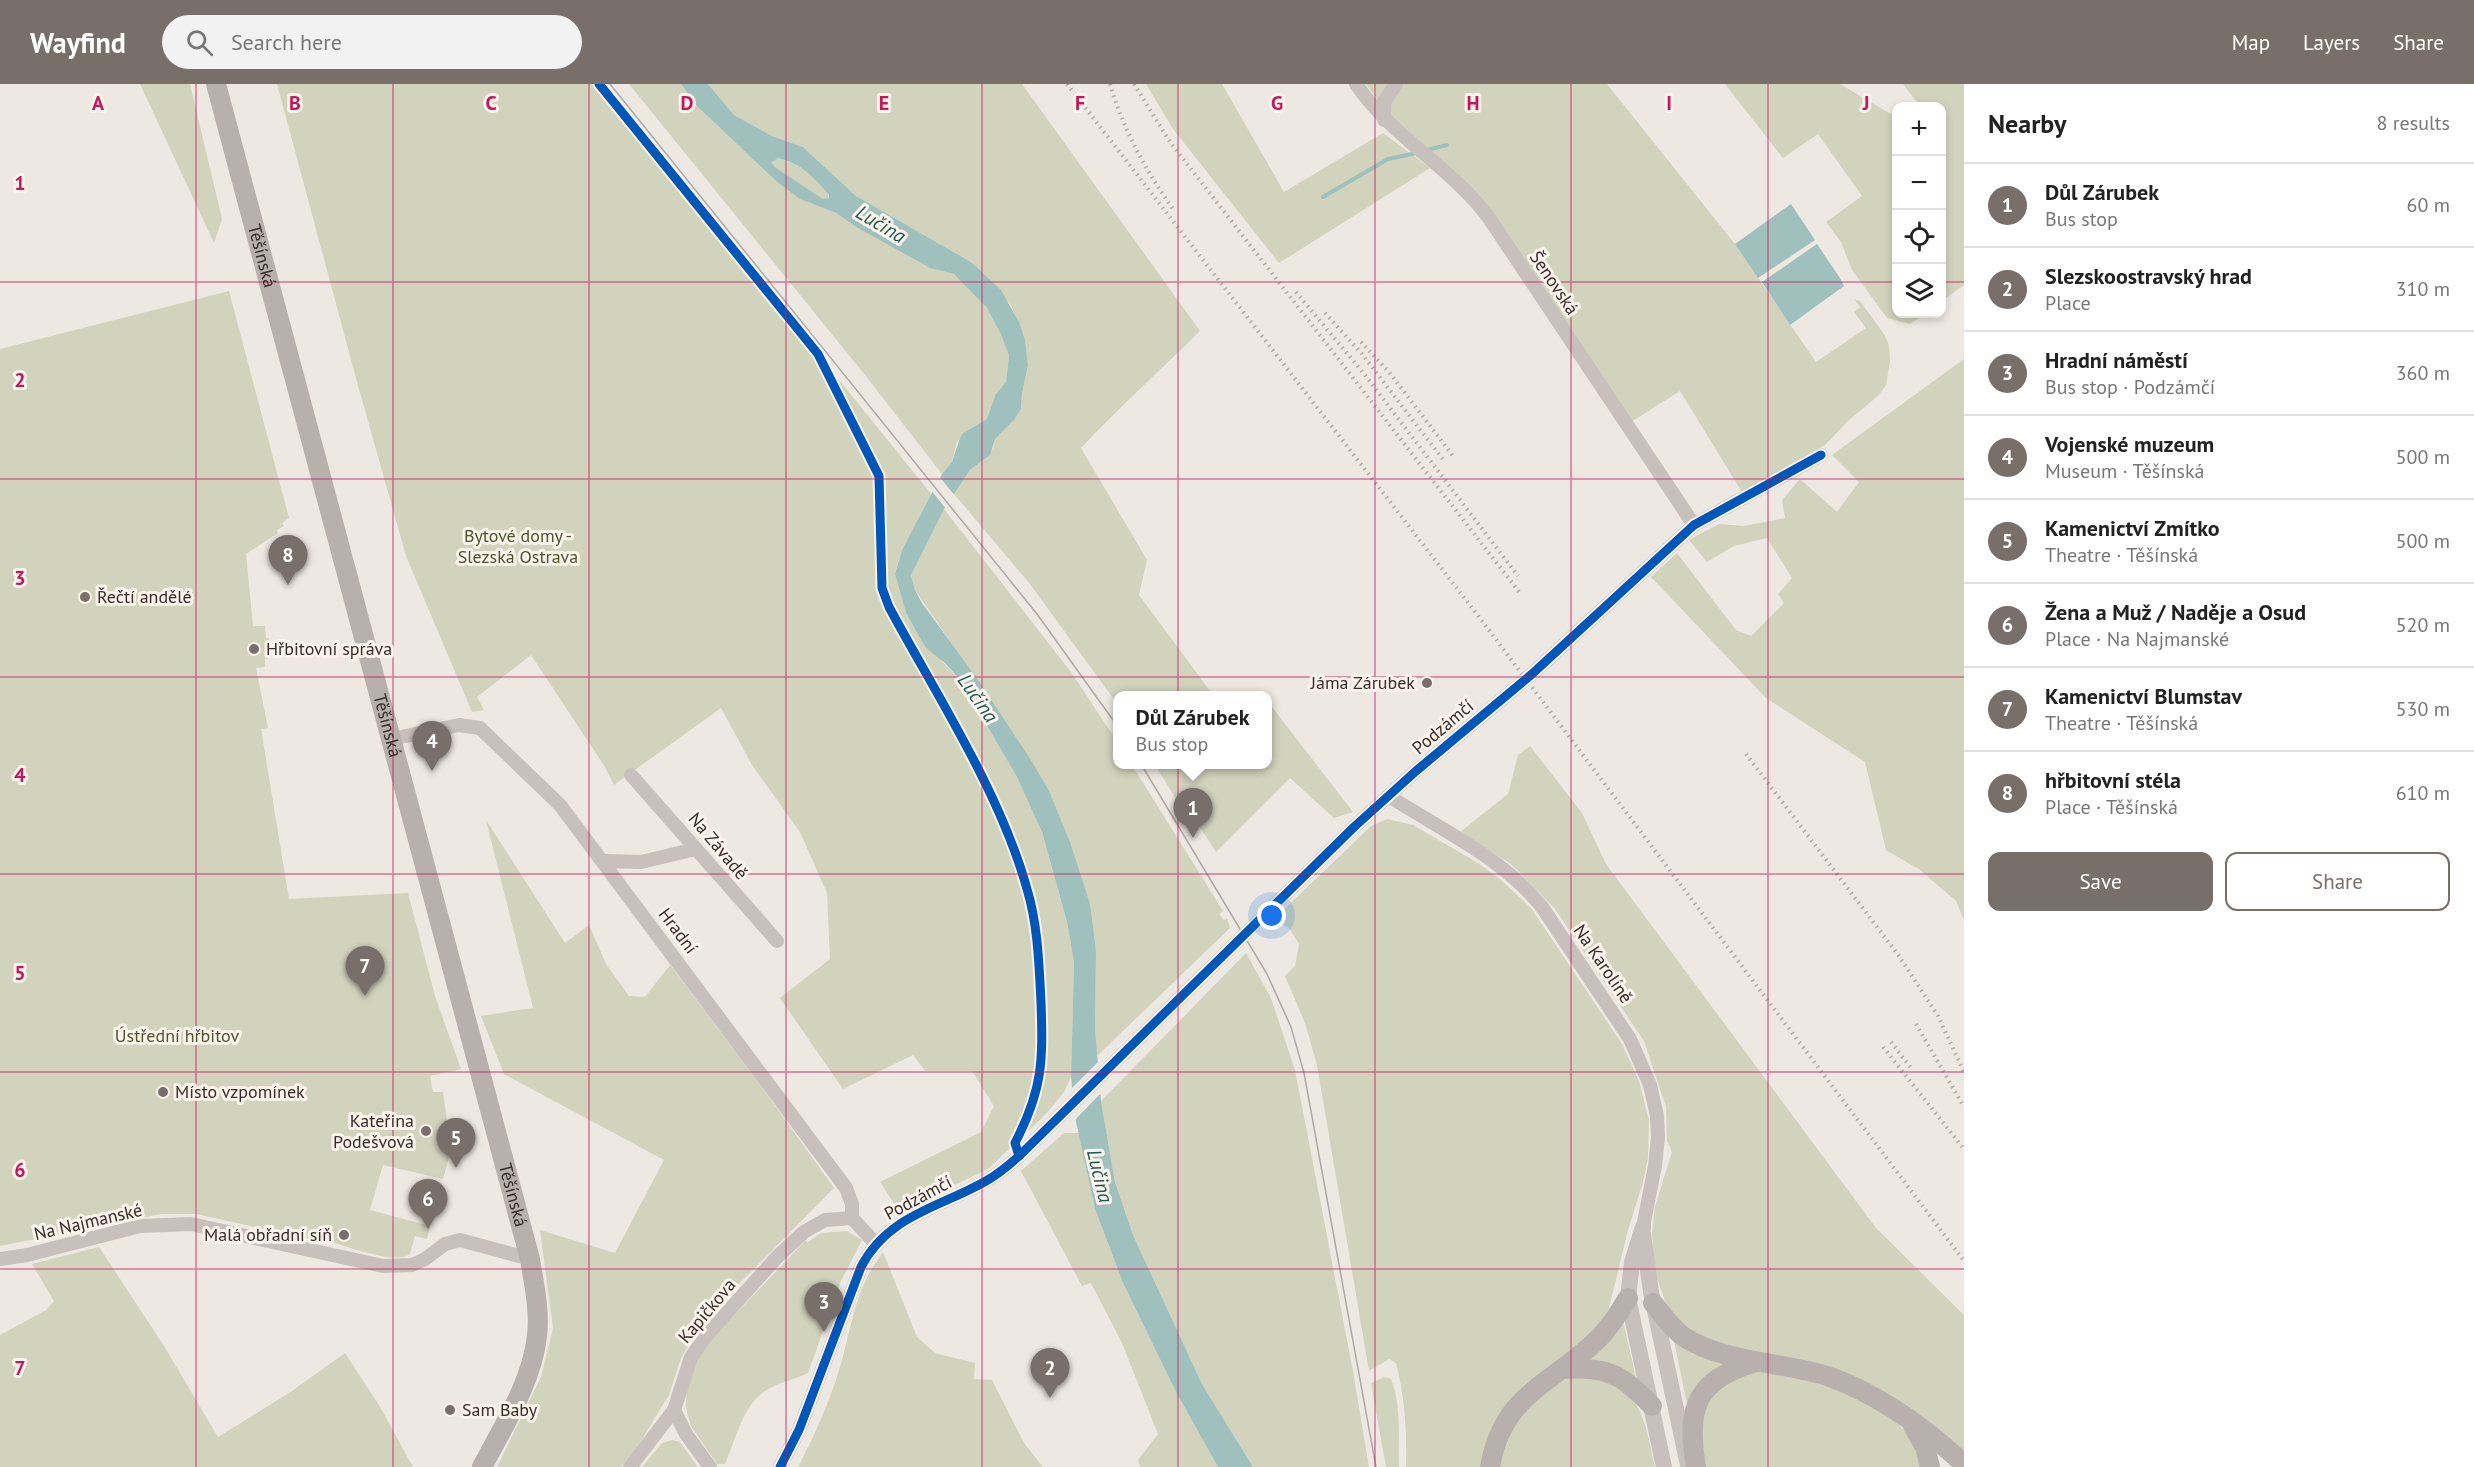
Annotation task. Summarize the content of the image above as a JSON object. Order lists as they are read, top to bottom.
{
  "streets": {
    "main road": ["Těšínská"],
    "street": [
      "Šenovská",
      "Podzámčí",
      "Na Závadě",
      "Hradní",
      "Na Karolíně",
      "Na Najmanské",
      "Kapičkova"
    ]
  },
  "crossings": [
    ["Těšínská", "Hradní"],
    ["Těšínská", "Na Najmanské"],
    ["Šenovská", "Podzámčí"],
    ["Podzámčí", "Na Karolíně"],
    ["Hradní", "Kapičkova"]
  ],
  "water": ["Lučina"],
  "parks": ["Bytové domy - Slezská Ostrava", "Ústřední hřbitov"],
  "places": [
    "Řečtí andělé",
    "Hřbitovní správa",
    "Jáma Zárubek",
    "Místo vzpomínek",
    "Kateřina Podešvová",
    "Malá obřadní síň",
    "Sam Baby"
  ],
  "page": {
    "header": "Wayfind",
    "search": "Search here",
    "nav": ["Map", "Layers", "Share"],
    "heading": ["Nearby", "8 results"],
    "map_buttons": ["+", "−"],
    "list": [
      {
        "mark": "1",
        "name": "Důl Zárubek",
        "note": "Bus stop",
        "value": "60 m"
      },
      {
        "mark": "2",
        "name": "Slezskoostravský hrad",
        "note": "Place",
        "value": "310 m"
      },
      {
        "mark": "3",
        "name": "Hradní náměstí",
        "note": "Bus stop · Podzámčí",
        "value": "360 m"
      },
      {
        "mark": "4",
        "name": "Vojenské muzeum",
        "note": "Museum · Těšínská",
        "value": "500 m"
      },
      {
        "mark": "5",
        "name": "Kamenictví Zmítko",
        "note": "Theatre · Těšínská",
        "value": "500 m"
      },
      {
        "mark": "6",
        "name": "Žena a Muž / Naděje a Osud",
        "note": "Place · Na Najmanské",
        "value": "520 m"
      },
      {
        "mark": "7",
        "name": "Kamenictví Blumstav",
        "note": "Theatre · Těšínská",
        "value": "530 m"
      },
      {
        "mark": "8",
        "name": "hřbitovní stéla",
        "note": "Place · Těšínská",
        "value": "610 m"
      }
    ],
    "pins": [
      "8",
      "4",
      "1",
      "7",
      "5",
      "6",
      "3",
      "2"
    ],
    "popup": ["Důl Zárubek", "Bus stop"],
    "buttons": ["Save", "Share"]
  },
  "grid": {
    "columns": [
      "A",
      "B",
      "C",
      "D",
      "E",
      "F",
      "G",
      "H",
      "I",
      "J"
    ],
    "rows": [
      "1",
      "2",
      "3",
      "4",
      "5",
      "6",
      "7"
    ]
  }
}
